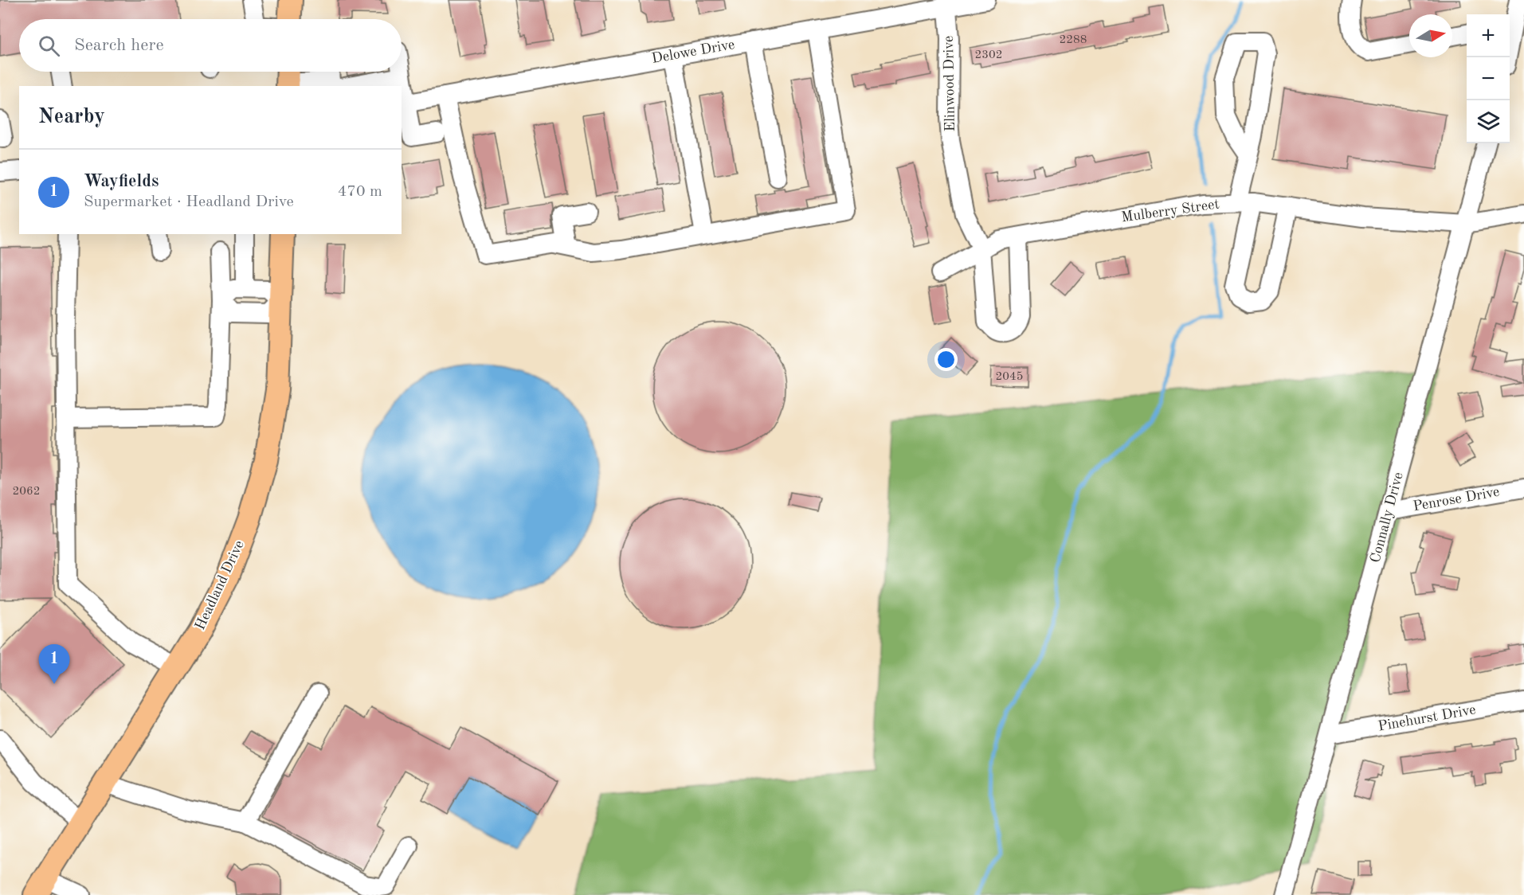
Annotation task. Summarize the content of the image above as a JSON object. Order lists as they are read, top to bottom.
{
  "streets": {
    "main road": ["Headland Drive"],
    "street": [
      "Delowe Drive",
      "Elinwood Drive",
      "Mulberry Street",
      "Penrose Drive",
      "Connally Drive",
      "Pinehurst Drive"
    ]
  },
  "crossings": [
    ["Delowe Drive", "Elinwood Drive"],
    ["Elinwood Drive", "Mulberry Street"],
    ["Mulberry Street", "Connally Drive"],
    ["Penrose Drive", "Connally Drive"],
    ["Connally Drive", "Pinehurst Drive"]
  ],
  "house_numbers": [
    "2288",
    "2302",
    "2045",
    "2062"
  ],
  "north": "right",
  "page": {
    "map_buttons": ["+", "−"],
    "search": "Search here",
    "heading": "Nearby",
    "list": [
      {
        "mark": "1",
        "name": "Wayfields",
        "note": "Supermarket · Headland Drive",
        "value": "470 m"
      }
    ],
    "pins": "1"
  }
}
